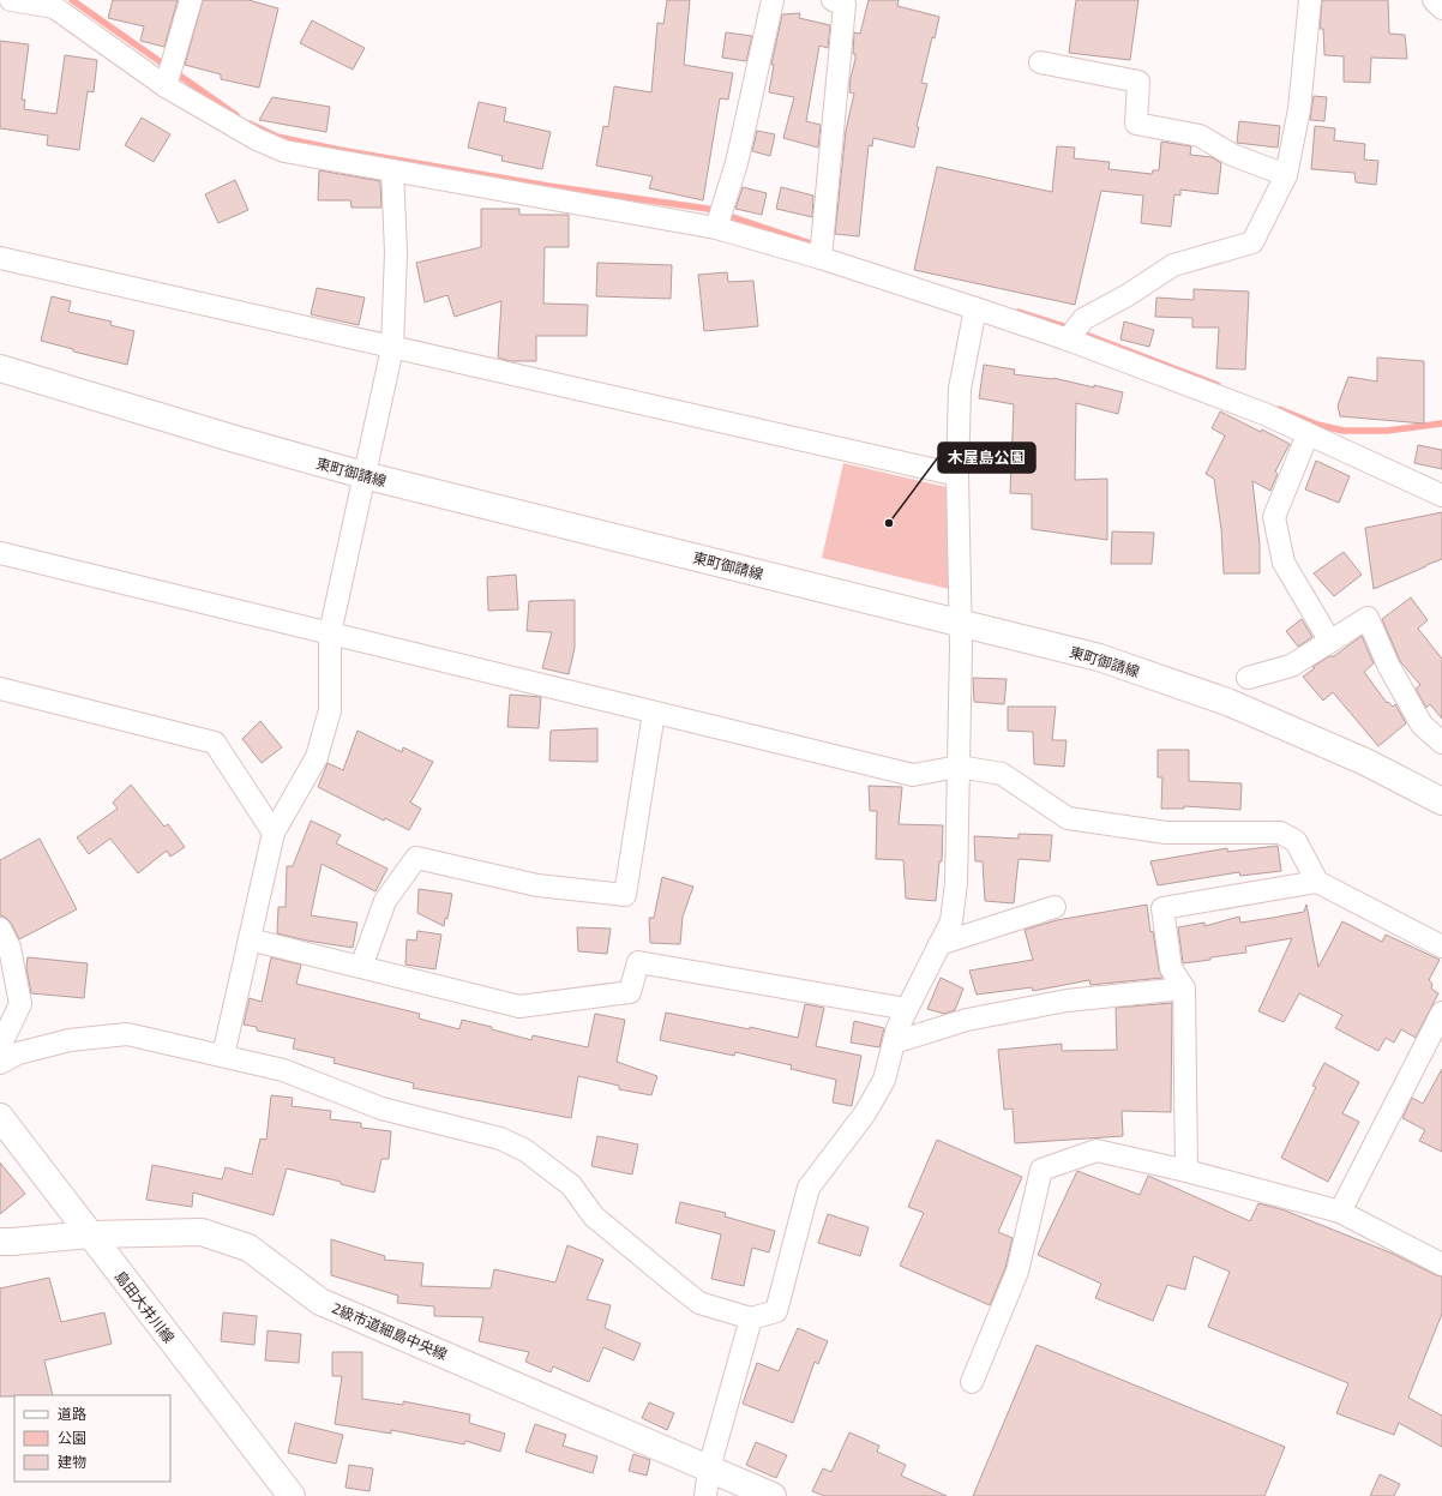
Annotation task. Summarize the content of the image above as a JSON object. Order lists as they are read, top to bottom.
{
  "streets": {
    "street": ["東町御請線", "島田大井川線", "2級市道細島中央線"]
  },
  "crossings": [
    ["島田大井川線", "2級市道細島中央線"]
  ],
  "places": ["木屋島公園"],
  "legend": ["道路", "公園", "建物"]
}
